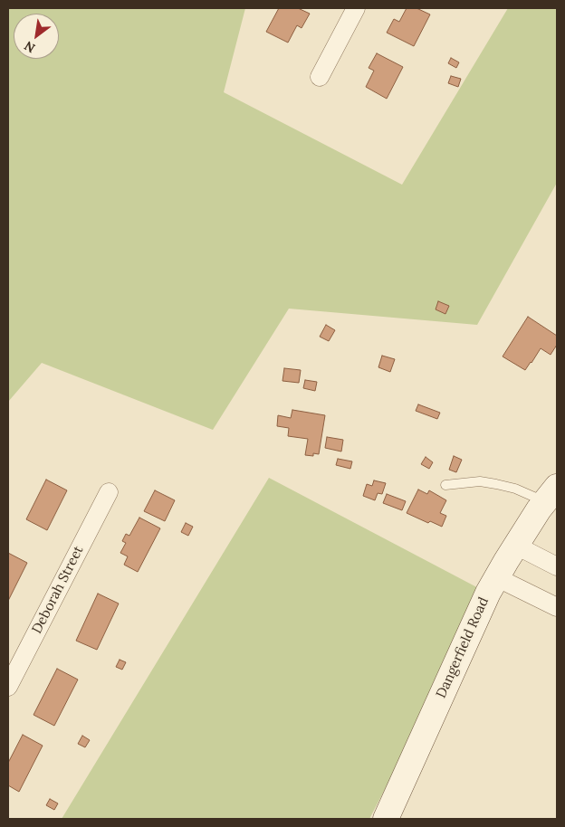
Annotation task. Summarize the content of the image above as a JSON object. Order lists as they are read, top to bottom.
{
  "streets": {
    "street": ["Deborah Street", "Dangerfield Road"]
  },
  "north": "bottom left"
}
